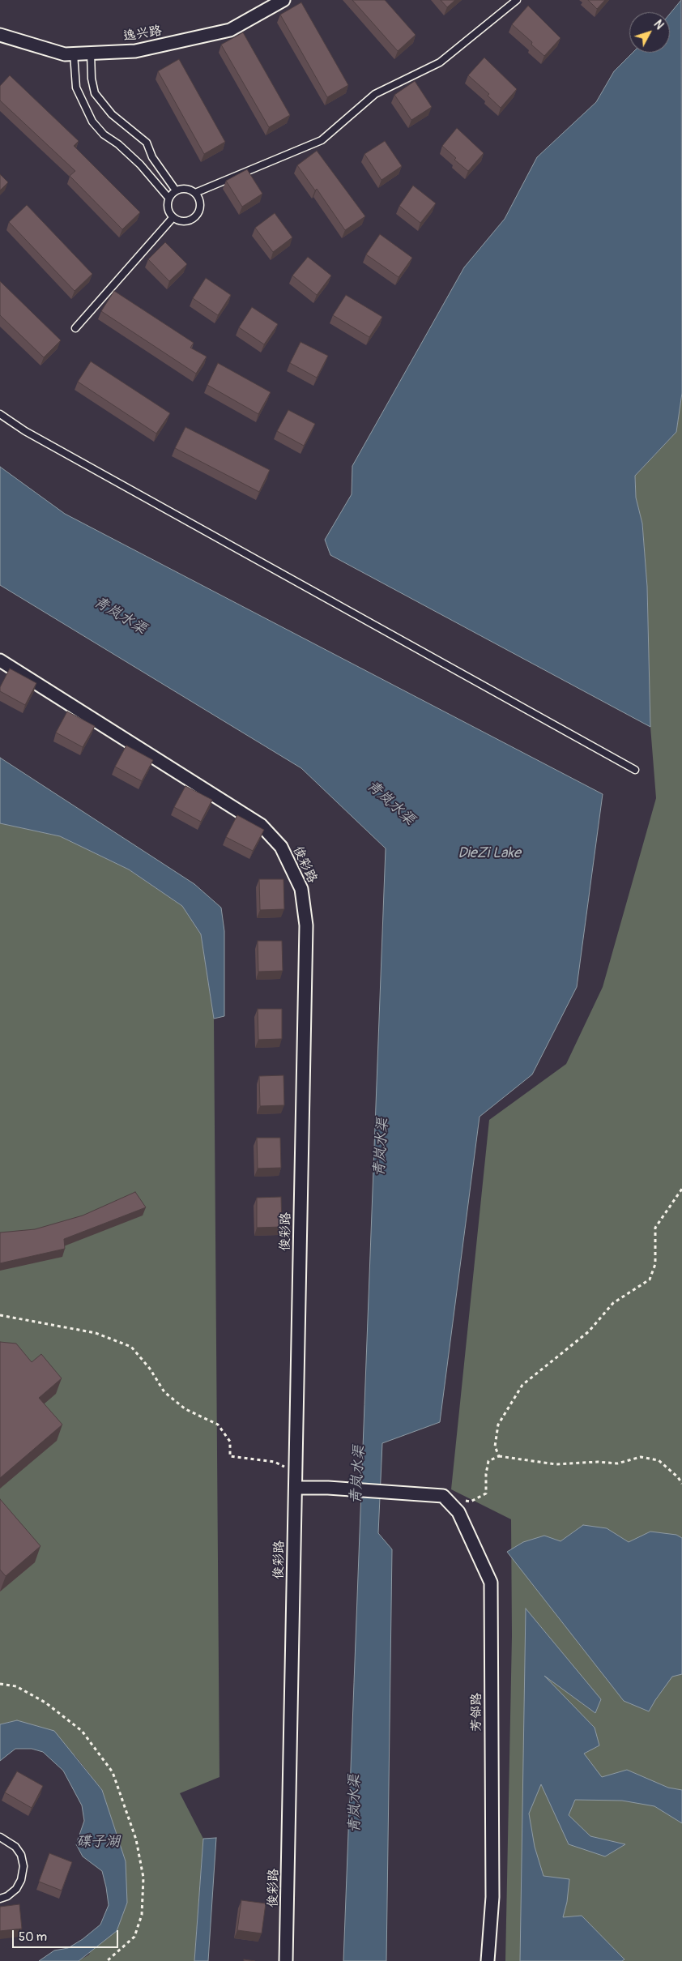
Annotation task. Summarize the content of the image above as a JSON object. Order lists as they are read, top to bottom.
{
  "streets": {
    "street": ["逸兴路", "俊彩路", "芳邻路"]
  },
  "crossings": [
    ["俊彩路", "芳邻路"]
  ],
  "water": ["青岚水渠", "DieZi Lake", "碟子湖"],
  "scale_bar": "50 m",
  "north": "top right"
}
